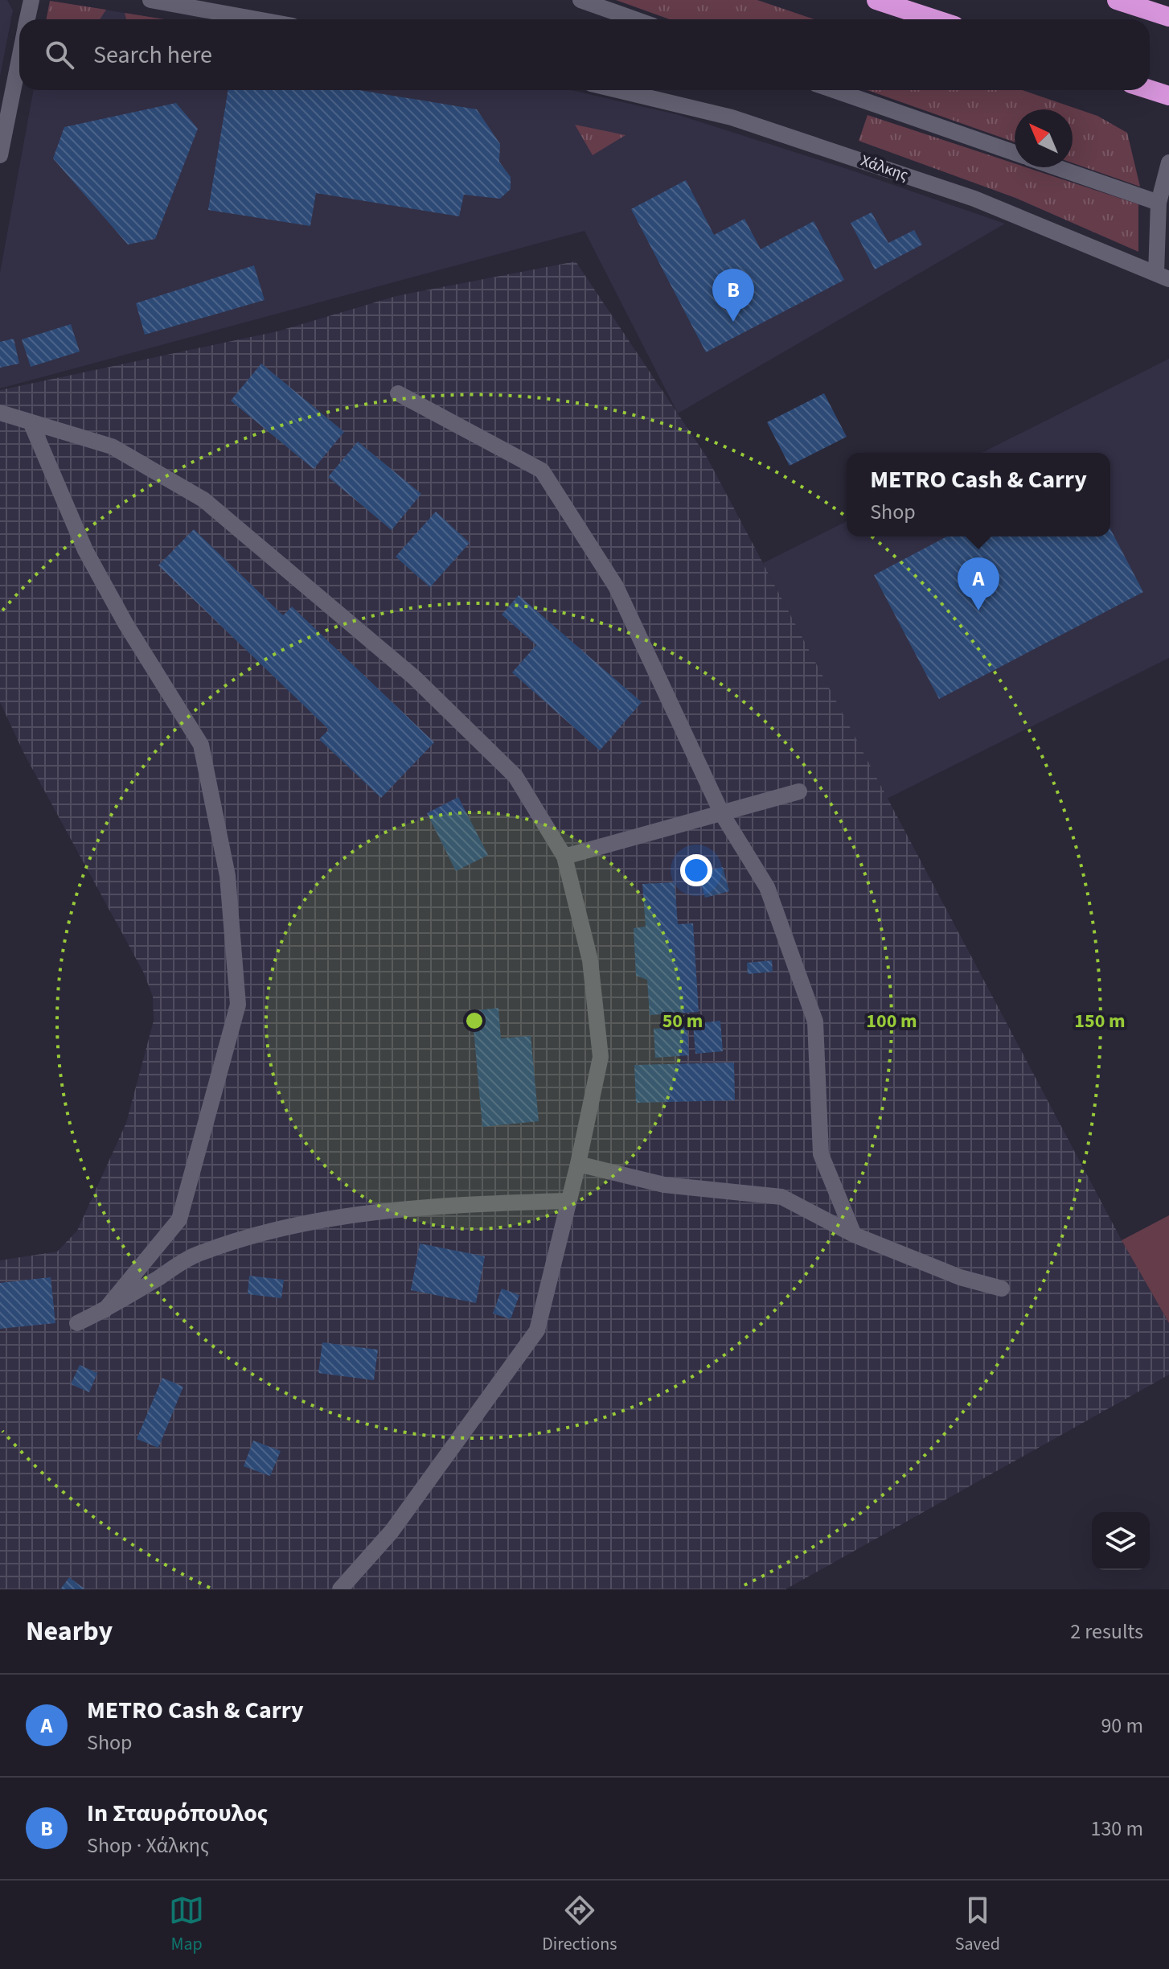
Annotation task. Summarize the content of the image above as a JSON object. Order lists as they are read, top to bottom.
{
  "streets": {
    "street": ["Χάλκης"]
  },
  "north": "top left",
  "page": {
    "search": "Search here",
    "pins": ["B", "A"],
    "popup": ["METRO Cash & Carry", "Shop"],
    "heading": ["Nearby", "2 results"],
    "list": [
      {
        "mark": "A",
        "name": "METRO Cash & Carry",
        "note": "Shop",
        "value": "90 m"
      },
      {
        "mark": "B",
        "name": "In Σταυρόπουλος",
        "note": "Shop · Χάλκης",
        "value": "130 m"
      }
    ],
    "nav": ["Map", "Directions", "Saved"]
  },
  "rings": ["50 m", "100 m", "150 m"]
}
